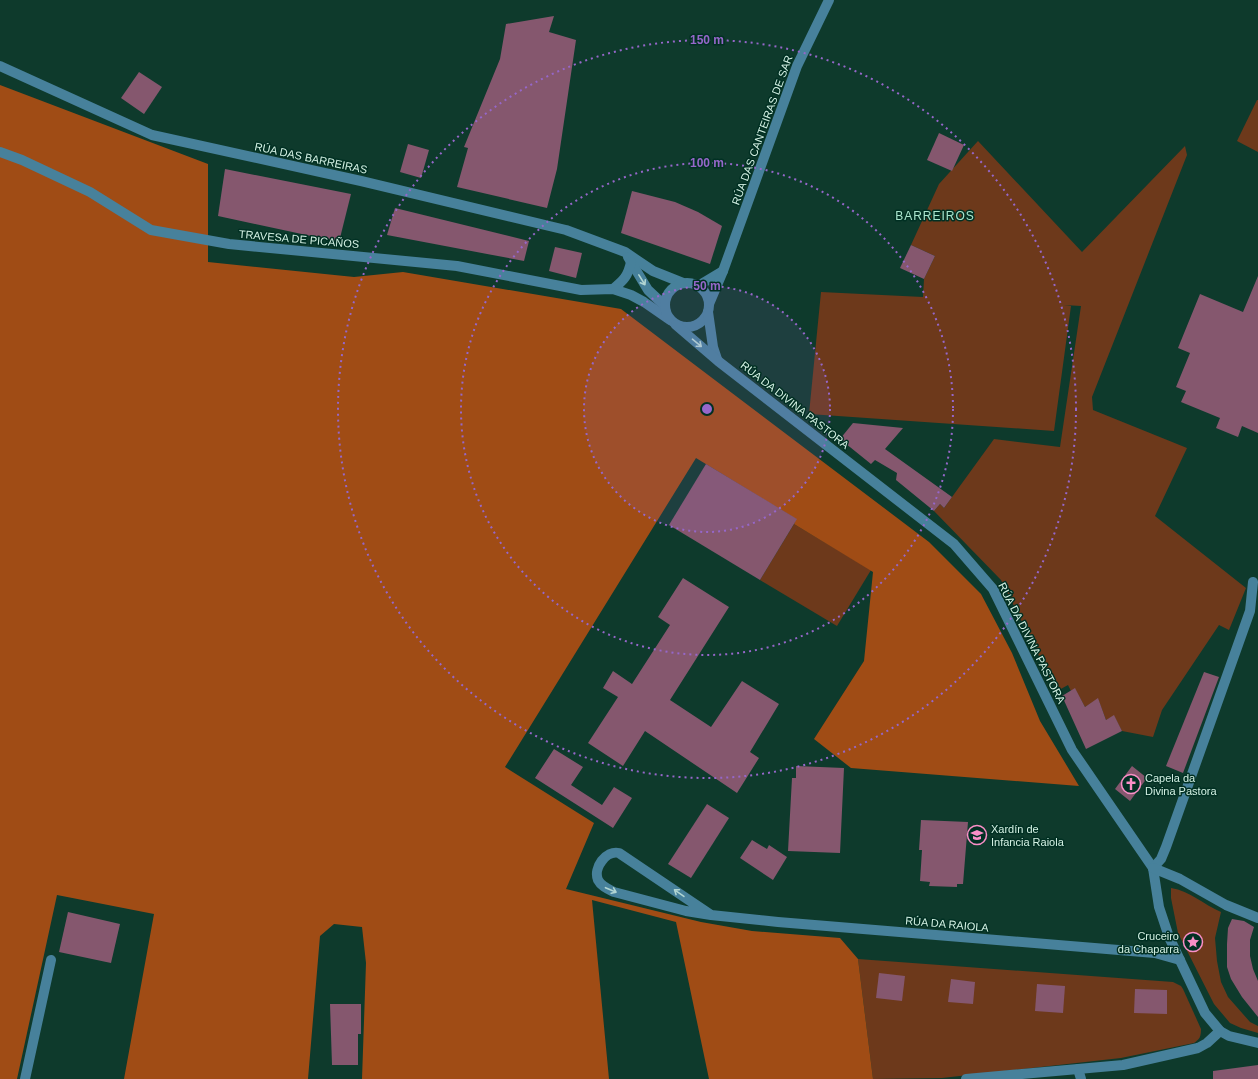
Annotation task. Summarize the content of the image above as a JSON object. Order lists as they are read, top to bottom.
{
  "streets": {
    "street": [
      "RÚA DAS CANTEIRAS DE SAR",
      "RÚA DAS BARREIRAS",
      "TRAVESA DE PICAÑOS",
      "RÚA DA DIVINA PASTORA",
      "RÚA DA RAIOLA"
    ]
  },
  "crossings": [
    ["RÚA DAS CANTEIRAS DE SAR", "RÚA DAS BARREIRAS"],
    ["RÚA DAS CANTEIRAS DE SAR", "TRAVESA DE PICAÑOS"],
    ["RÚA DAS CANTEIRAS DE SAR", "RÚA DA DIVINA PASTORA"],
    ["RÚA DAS BARREIRAS", "TRAVESA DE PICAÑOS"],
    ["RÚA DAS BARREIRAS", "RÚA DA DIVINA PASTORA"],
    ["TRAVESA DE PICAÑOS", "RÚA DA DIVINA PASTORA"],
    ["RÚA DA DIVINA PASTORA", "RÚA DA RAIOLA"]
  ],
  "districts": ["BARREIROS"],
  "places": {
    "church": ["Capela da Divina Pastora"],
    "school or university": ["Xardín de Infancia Raiola"],
    "place": ["Cruceiro da Chaparra"]
  },
  "rings": ["150 m", "100 m", "50 m"]
}
